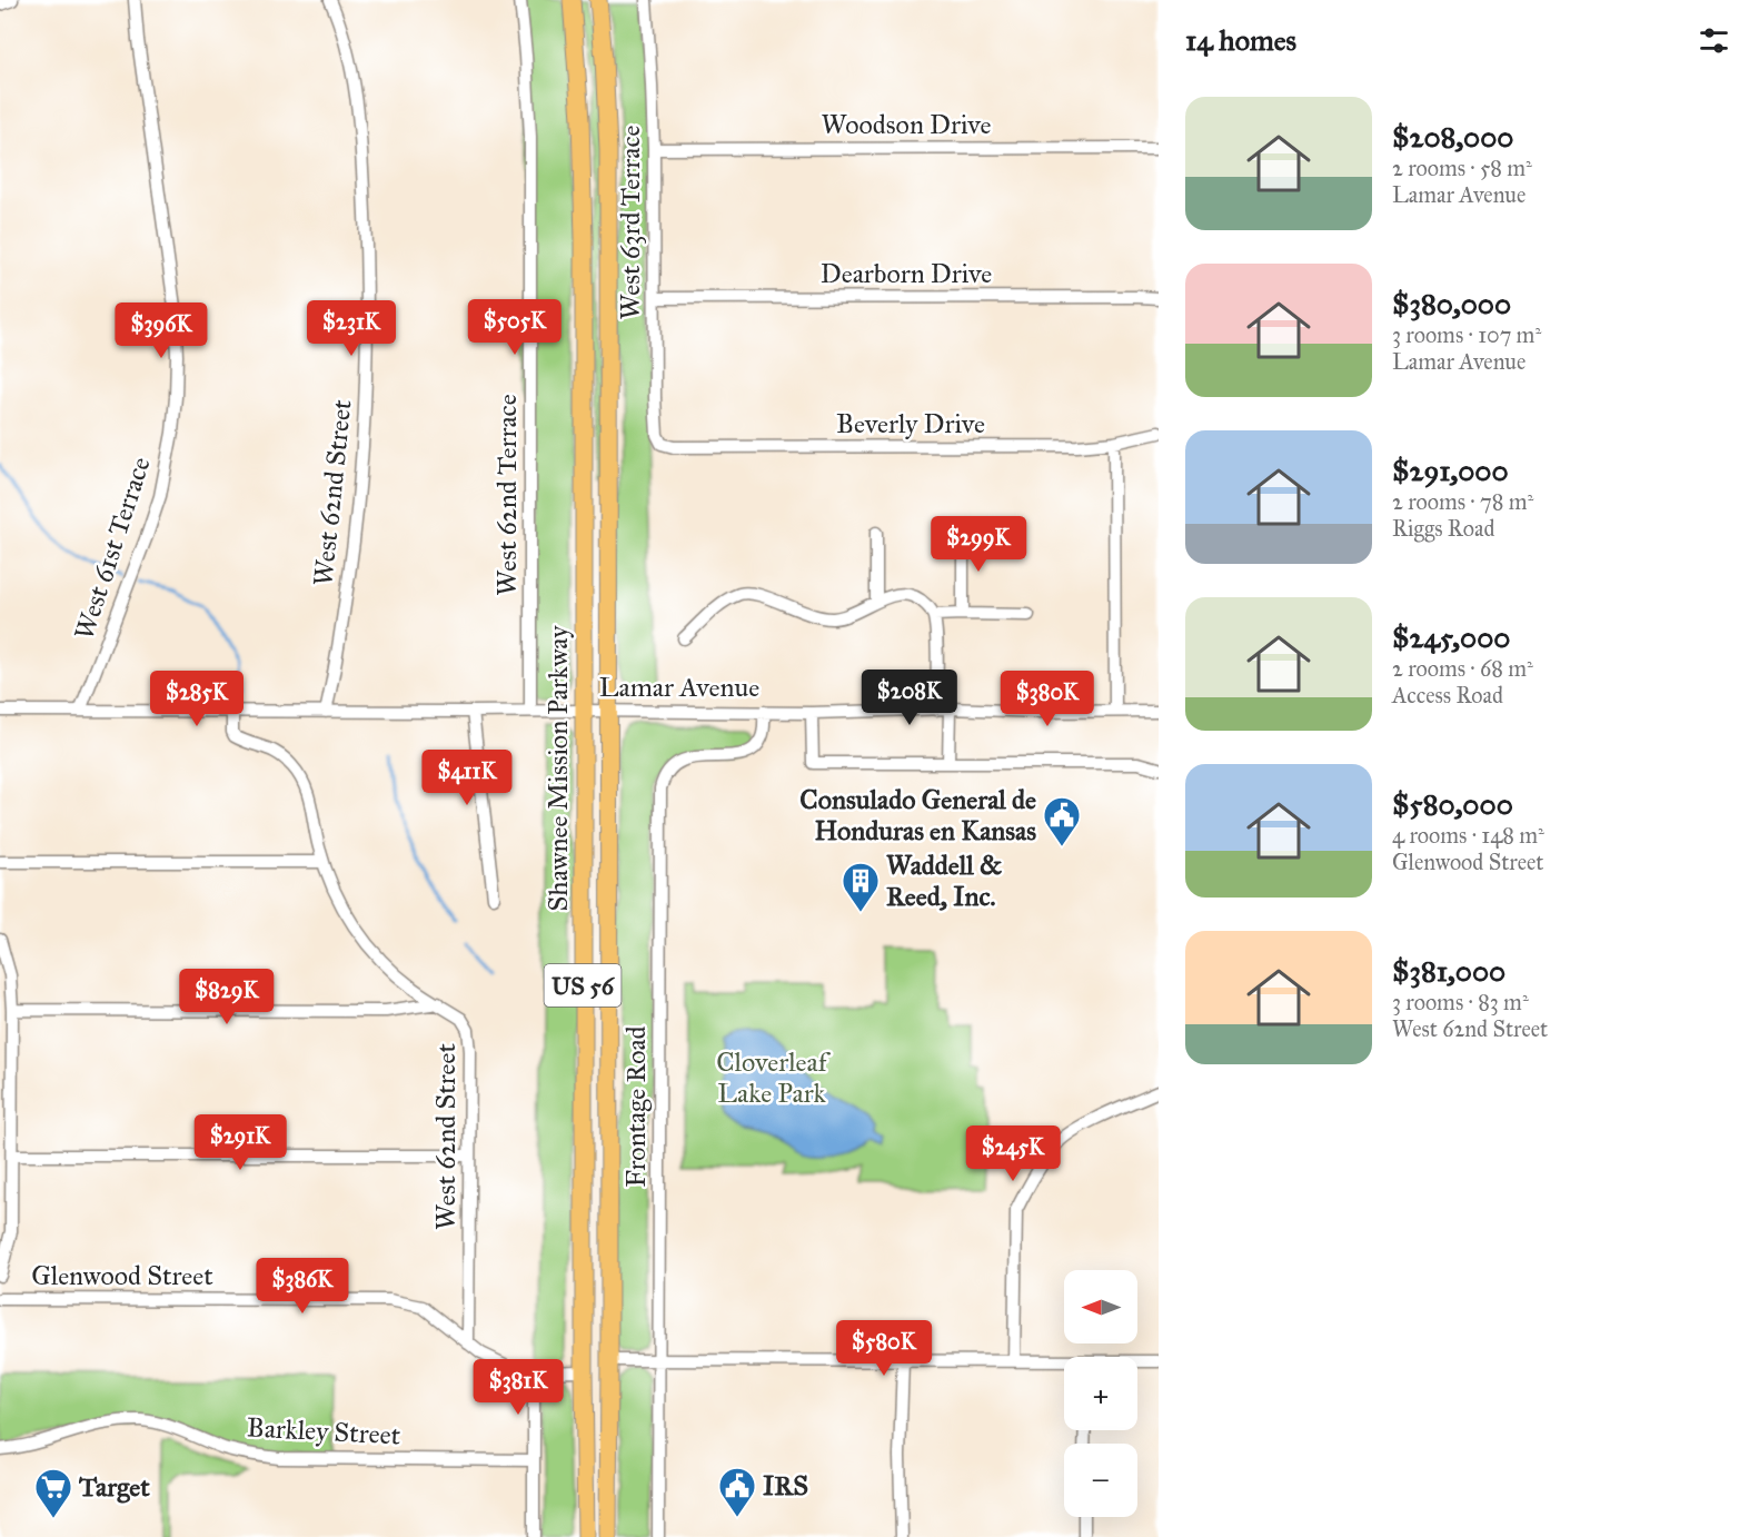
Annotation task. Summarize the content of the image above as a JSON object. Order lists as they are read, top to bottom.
{
  "streets": {
    "highway": ["Shawnee Mission Parkway", "US 56"],
    "street": [
      "Woodson Drive",
      "West 63rd Terrace",
      "Dearborn Drive",
      "Beverly Drive",
      "West 62nd Street",
      "West 62nd Terrace",
      "West 61st Terrace",
      "Lamar Avenue",
      "Frontage Road",
      "Glenwood Street",
      "Barkley Street"
    ]
  },
  "crossings": [
    ["Woodson Drive", "West 63rd Terrace"],
    ["West 63rd Terrace", "Dearborn Drive"],
    ["West 63rd Terrace", "Beverly Drive"],
    ["West 62nd Street", "Lamar Avenue"],
    ["West 62nd Street", "Glenwood Street"],
    ["West 62nd Terrace", "Lamar Avenue"],
    ["West 61st Terrace", "Lamar Avenue"],
    ["Lamar Avenue", "Shawnee Mission Parkway"],
    ["Lamar Avenue", "Frontage Road"],
    ["Shawnee Mission Parkway", "Glenwood Street"]
  ],
  "parks": ["Cloverleaf Lake Park"],
  "places": {
    "public building": ["Consulado General de Honduras en Kansas", "IRS"],
    "building": ["Waddell & Reed, Inc."],
    "supermarket": ["Target"]
  },
  "north": "left",
  "page": {
    "heading": "14 homes",
    "list": [
      {
        "name": "$208,000",
        "note": "2 rooms · 58 m² · Lamar Avenue"
      },
      {
        "name": "$380,000",
        "note": "3 rooms · 107 m² · Lamar Avenue"
      },
      {
        "name": "$291,000",
        "note": "2 rooms · 78 m² · Riggs Road"
      },
      {
        "name": "$245,000",
        "note": "2 rooms · 68 m² · Access Road"
      },
      {
        "name": "$580,000",
        "note": "4 rooms · 148 m² · Glenwood Street"
      },
      {
        "name": "$381,000",
        "note": "3 rooms · 83 m² · West 62nd Street"
      }
    ],
    "price": [
      "$505K",
      "$231K",
      "$396K",
      "$299K",
      "$208K",
      "$285K",
      "$380K",
      "$411K",
      "$829K",
      "$291K",
      "$245K",
      "$386K",
      "$580K",
      "$381K"
    ],
    "map_buttons": ["+", "−"]
  }
}
